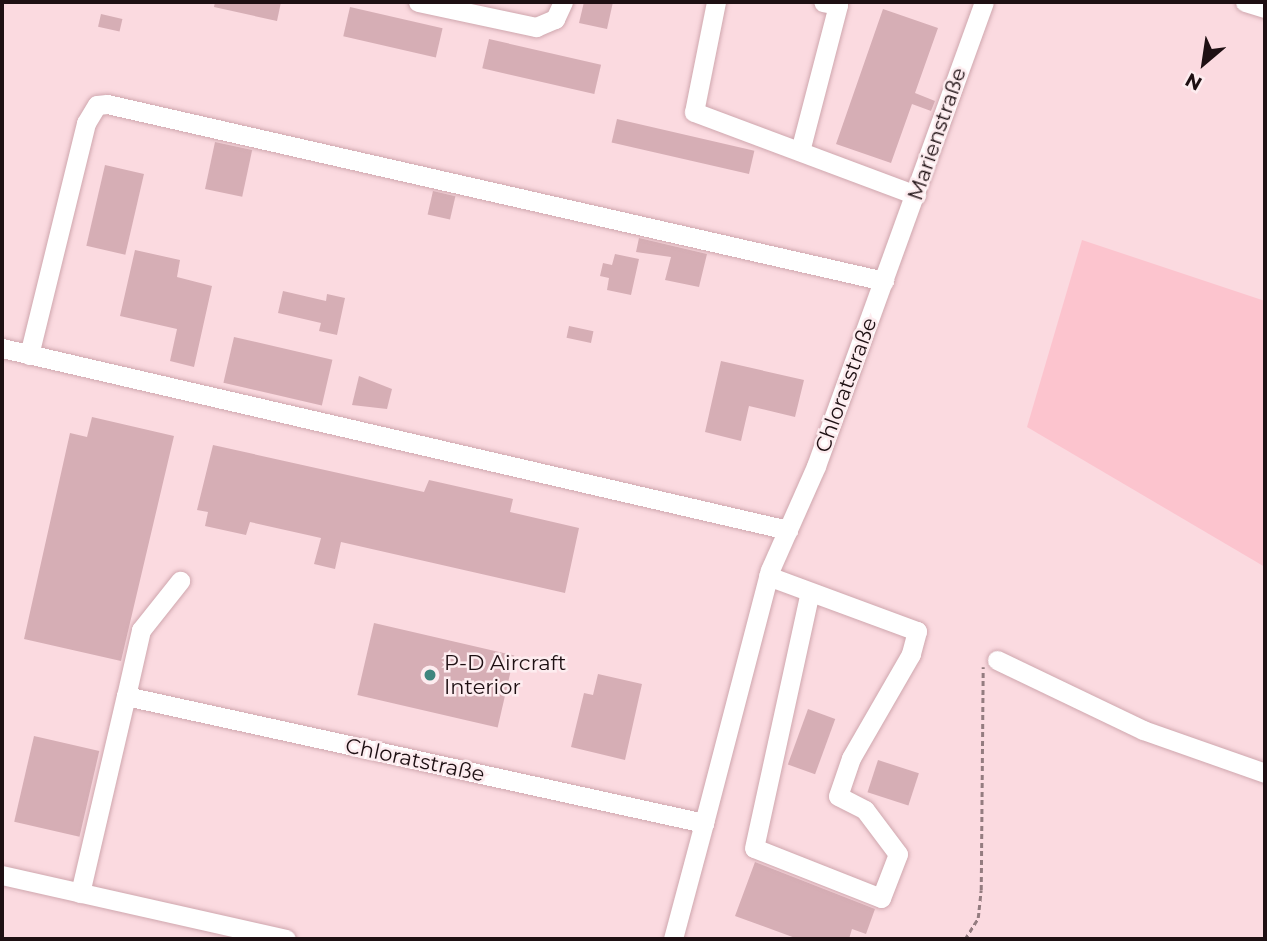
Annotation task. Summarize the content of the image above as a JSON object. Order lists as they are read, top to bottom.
{
  "streets": {
    "street": ["Marienstraße", "Chloratstraße"]
  },
  "crossings": [
    ["Marienstraße", "Chloratstraße"]
  ],
  "places": ["P-D Aircraft Interior"],
  "north": "bottom left"
}
